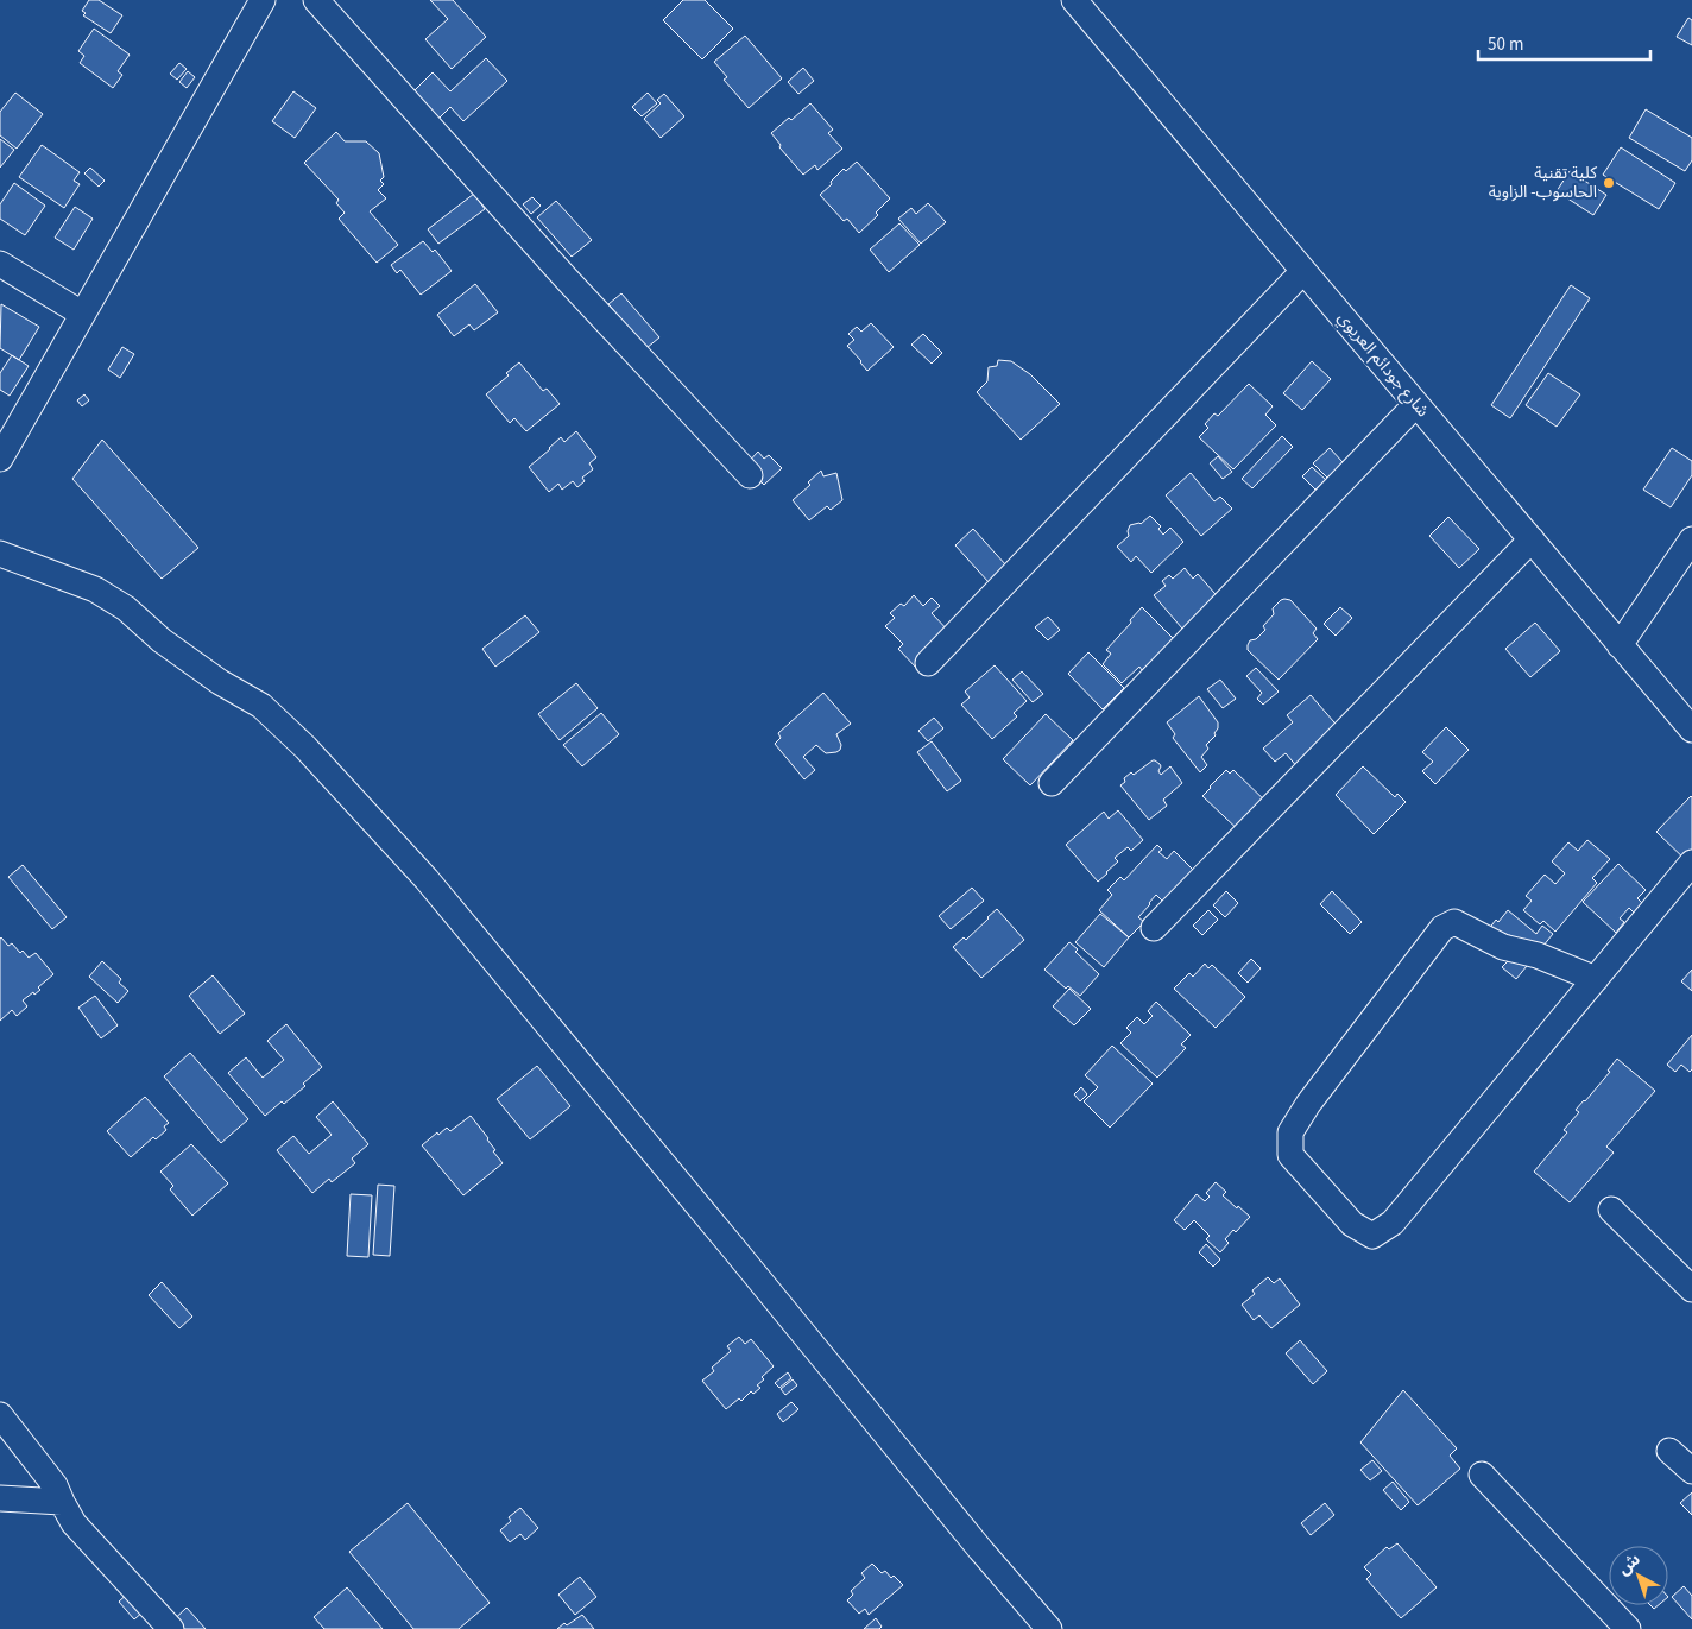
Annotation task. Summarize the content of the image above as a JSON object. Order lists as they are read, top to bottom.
{
  "streets": {
    "street": ["شارع جودائم العريوي"]
  },
  "places": ["كلية تقنية الحاسوب- الزاوية"],
  "scale_bar": "50 m",
  "north": "top left"
}
